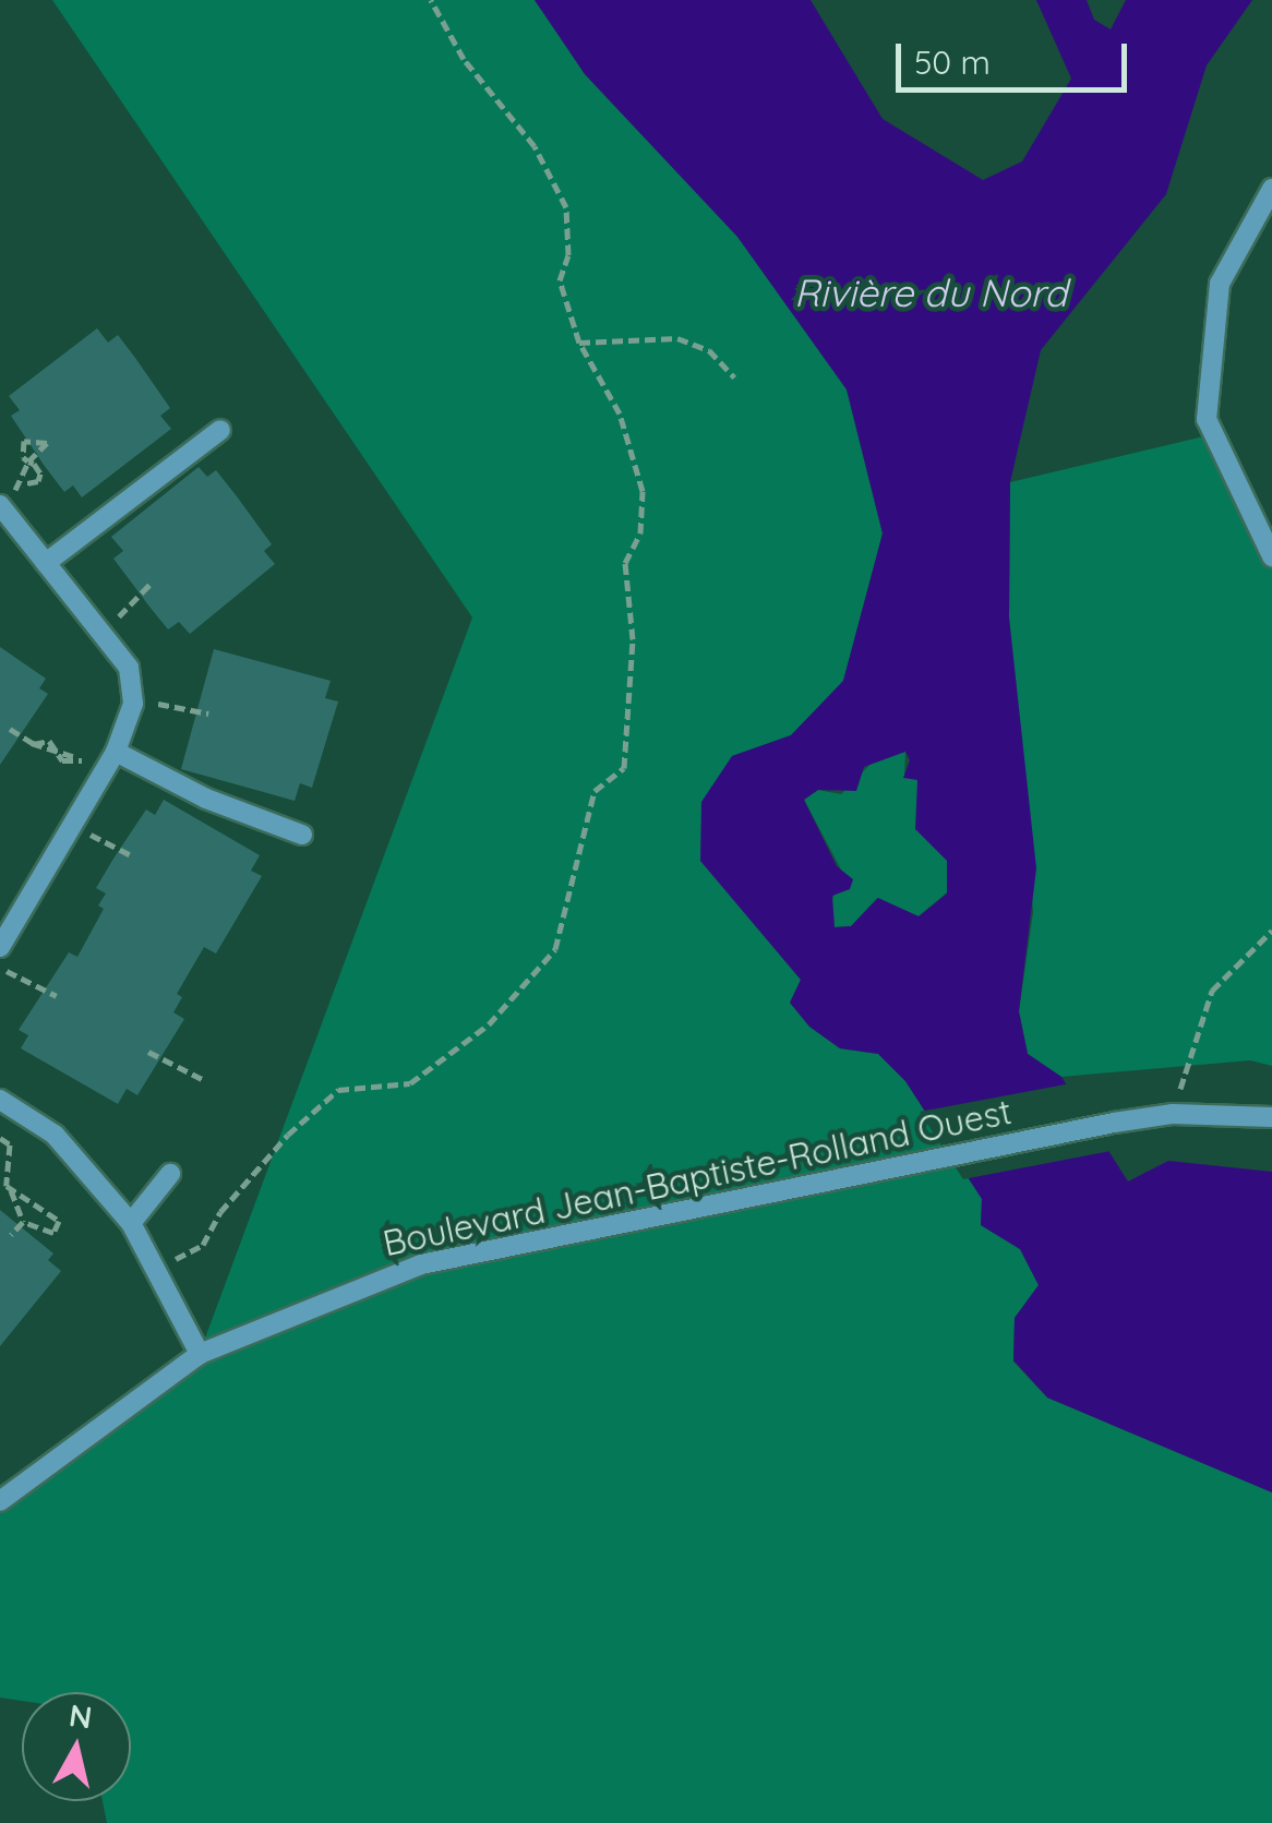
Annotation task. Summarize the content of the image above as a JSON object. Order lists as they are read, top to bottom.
{
  "streets": {
    "street": ["Boulevard Jean-Baptiste-Rolland Ouest"]
  },
  "water": ["Rivière du Nord"],
  "scale_bar": "50 m",
  "north": "top"
}
